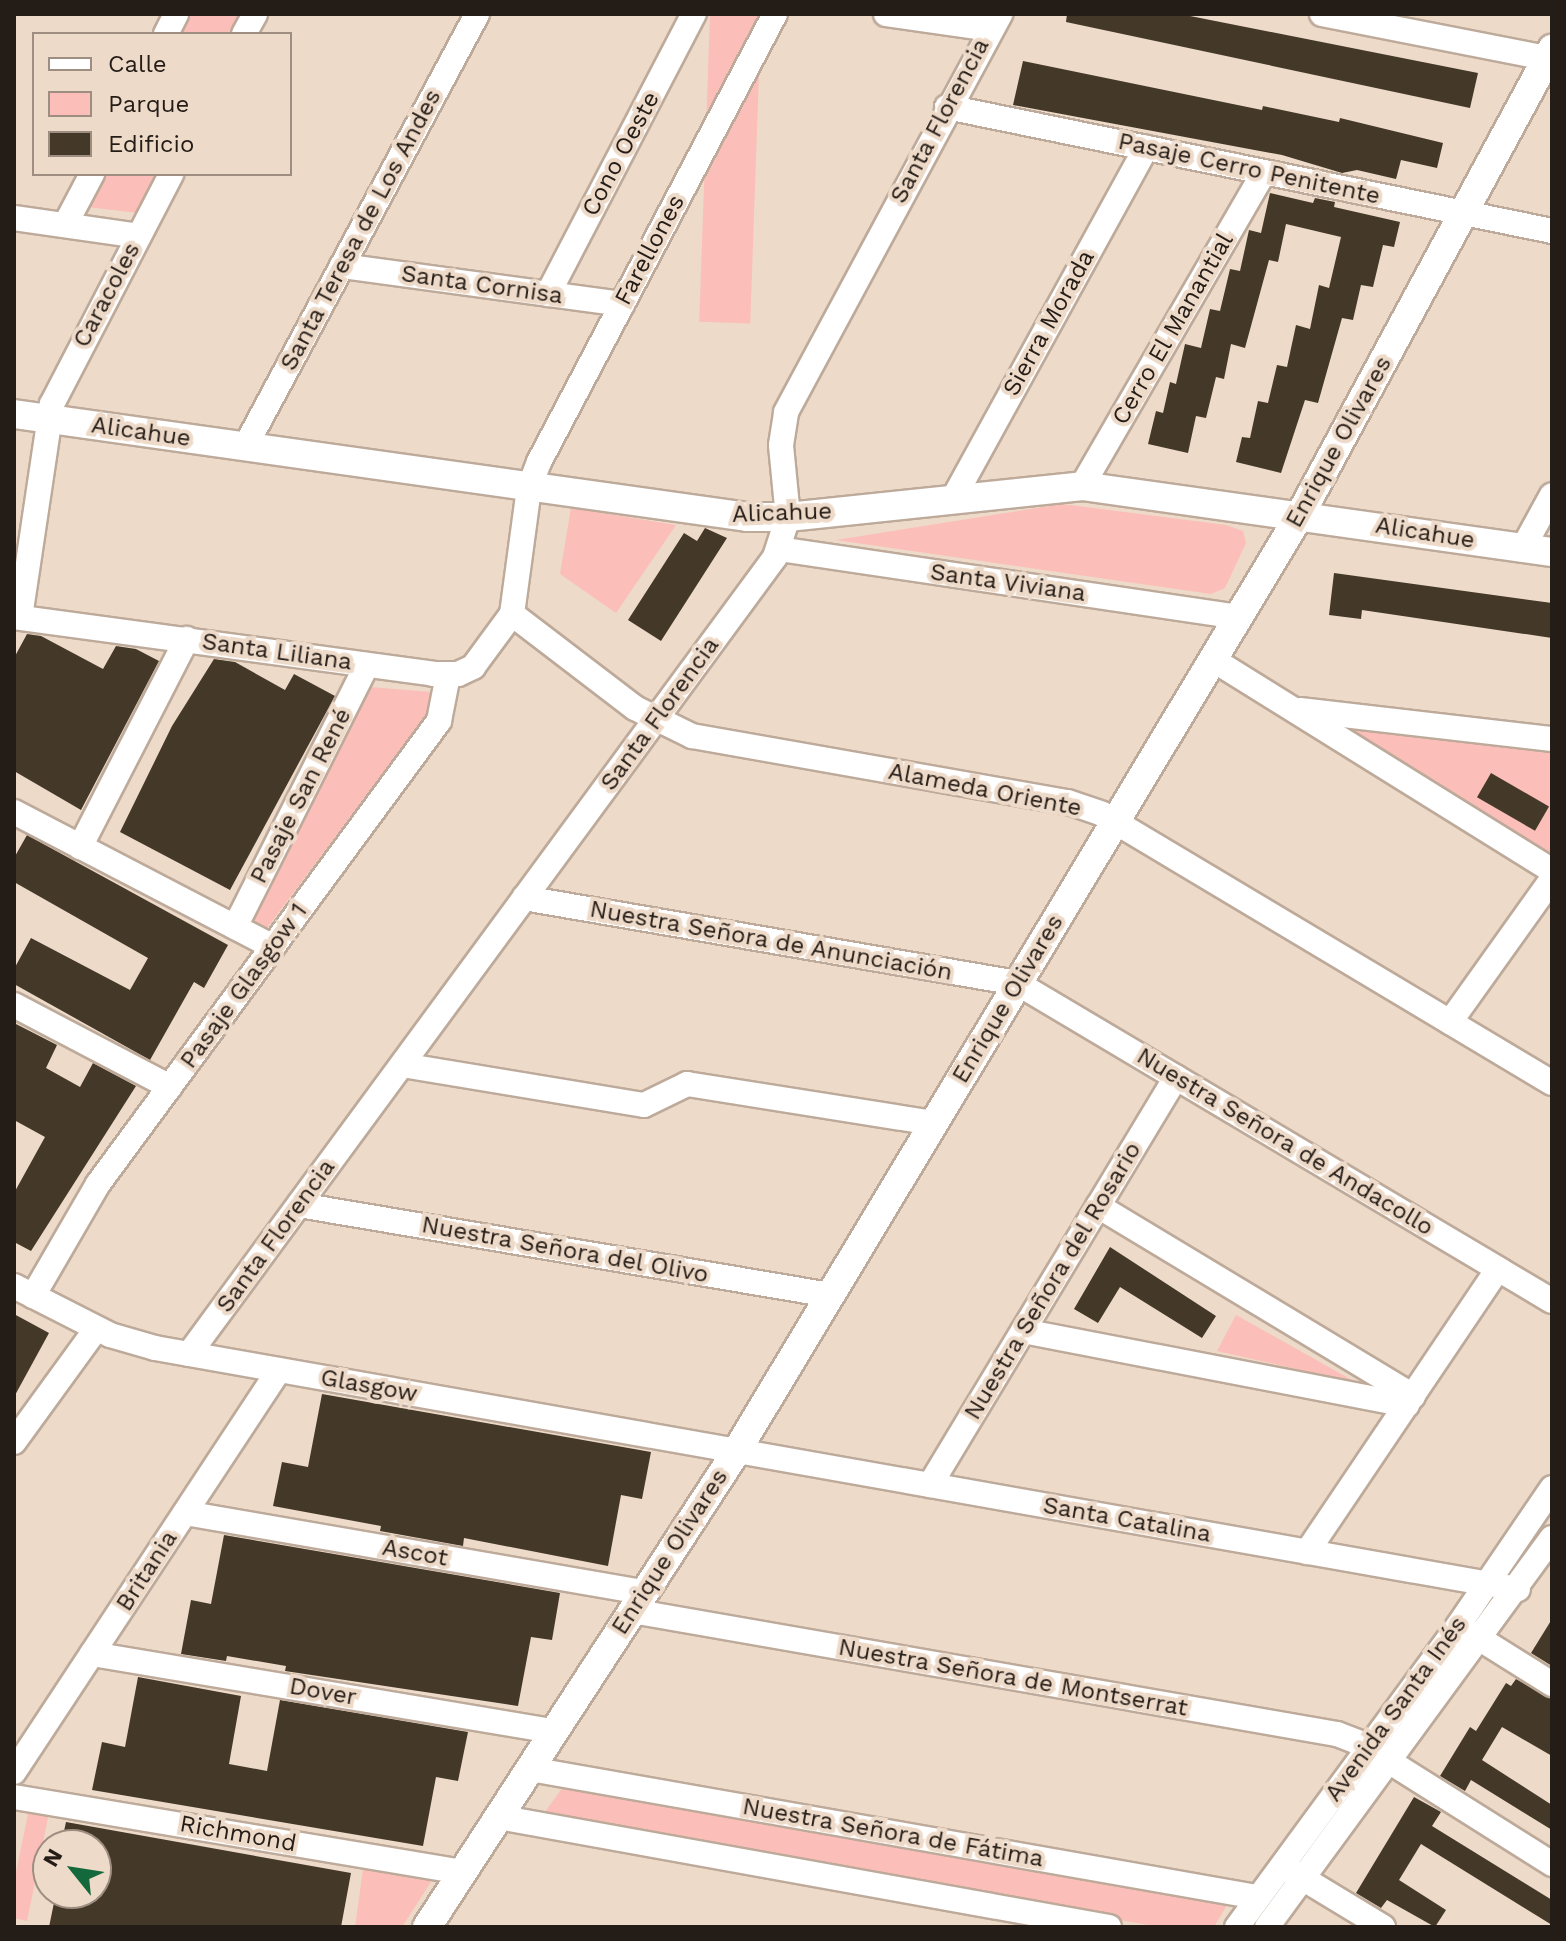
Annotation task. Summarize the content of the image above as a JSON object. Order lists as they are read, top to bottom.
{
  "streets": {
    "street": [
      "Santa Florencia",
      "Cono Oeste",
      "Pasaje Cerro Penitente",
      "Santa Teresa de Los Andes",
      "Farellones",
      "Santa Cornisa",
      "Caracoles",
      "Sierra Morada",
      "Cerro El Manantial",
      "Alicahue",
      "Enrique Olivares",
      "Santa Viviana",
      "Santa Liliana",
      "Alameda Oriente",
      "Pasaje San René",
      "Nuestra Señora de Anunciación",
      "Pasaje Glasgow 1",
      "Nuestra Señora de Andacollo",
      "Nuestra Señora del Olivo",
      "Nuestra Señora del Rosario",
      "Glasgow",
      "Santa Catalina",
      "Ascot",
      "Britania",
      "Nuestra Señora de Montserrat",
      "Dover",
      "Avenida Santa Inés",
      "Nuestra Señora de Fátima",
      "Richmond"
    ]
  },
  "crossings": [
    ["Santa Florencia", "Pasaje Cerro Penitente"],
    ["Santa Florencia", "Alicahue"],
    ["Santa Florencia", "Santa Viviana"],
    ["Santa Florencia", "Alameda Oriente"],
    ["Santa Florencia", "Nuestra Señora de Anunciación"],
    ["Santa Florencia", "Nuestra Señora del Olivo"],
    ["Santa Florencia", "Glasgow"],
    ["Cono Oeste", "Santa Cornisa"],
    ["Pasaje Cerro Penitente", "Sierra Morada"],
    ["Pasaje Cerro Penitente", "Cerro El Manantial"],
    ["Pasaje Cerro Penitente", "Enrique Olivares"],
    ["Santa Teresa de Los Andes", "Santa Cornisa"],
    ["Santa Teresa de Los Andes", "Alicahue"],
    ["Farellones", "Santa Cornisa"],
    ["Farellones", "Alicahue"],
    ["Caracoles", "Alicahue"],
    ["Caracoles", "Santa Liliana"],
    ["Sierra Morada", "Alicahue"],
    ["Cerro El Manantial", "Alicahue"],
    ["Alicahue", "Enrique Olivares"],
    ["Enrique Olivares", "Santa Viviana"],
    ["Enrique Olivares", "Alameda Oriente"],
    ["Enrique Olivares", "Nuestra Señora de Anunciación"],
    ["Enrique Olivares", "Nuestra Señora de Andacollo"],
    ["Enrique Olivares", "Nuestra Señora del Olivo"],
    ["Enrique Olivares", "Glasgow"],
    ["Enrique Olivares", "Santa Catalina"],
    ["Enrique Olivares", "Ascot"],
    ["Enrique Olivares", "Nuestra Señora de Montserrat"],
    ["Enrique Olivares", "Dover"],
    ["Enrique Olivares", "Nuestra Señora de Fátima"],
    ["Enrique Olivares", "Richmond"],
    ["Santa Liliana", "Pasaje San René"],
    ["Santa Liliana", "Pasaje Glasgow 1"],
    ["Nuestra Señora de Anunciación", "Nuestra Señora de Andacollo"],
    ["Pasaje Glasgow 1", "Glasgow"],
    ["Nuestra Señora de Andacollo", "Nuestra Señora del Rosario"],
    ["Nuestra Señora del Rosario", "Santa Catalina"],
    ["Glasgow", "Santa Catalina"],
    ["Glasgow", "Britania"],
    ["Santa Catalina", "Avenida Santa Inés"],
    ["Ascot", "Britania"],
    ["Ascot", "Nuestra Señora de Montserrat"],
    ["Britania", "Dover"],
    ["Nuestra Señora de Montserrat", "Avenida Santa Inés"],
    ["Avenida Santa Inés", "Nuestra Señora de Fátima"]
  ],
  "legend": ["Calle", "Parque", "Edificio"],
  "north": "top left"
}
